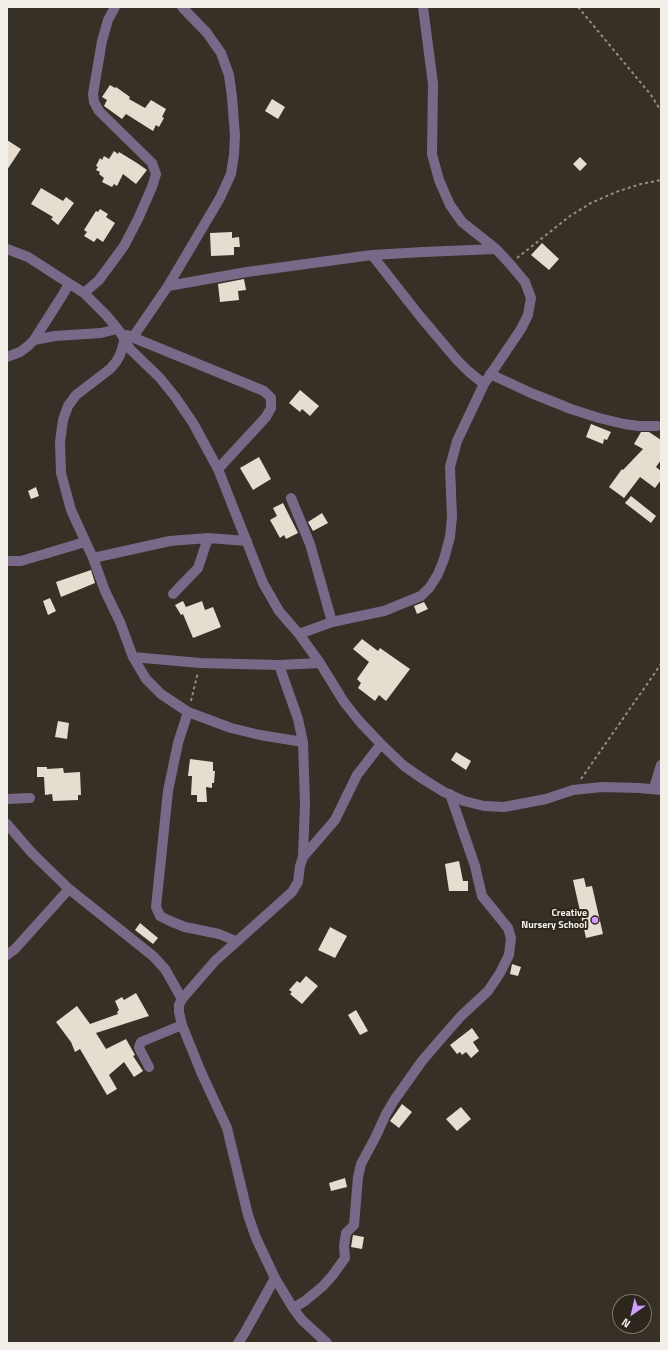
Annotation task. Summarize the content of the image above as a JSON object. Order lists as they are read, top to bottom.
{
  "places": ["Creative Nursery School"],
  "north": "bottom left"
}
